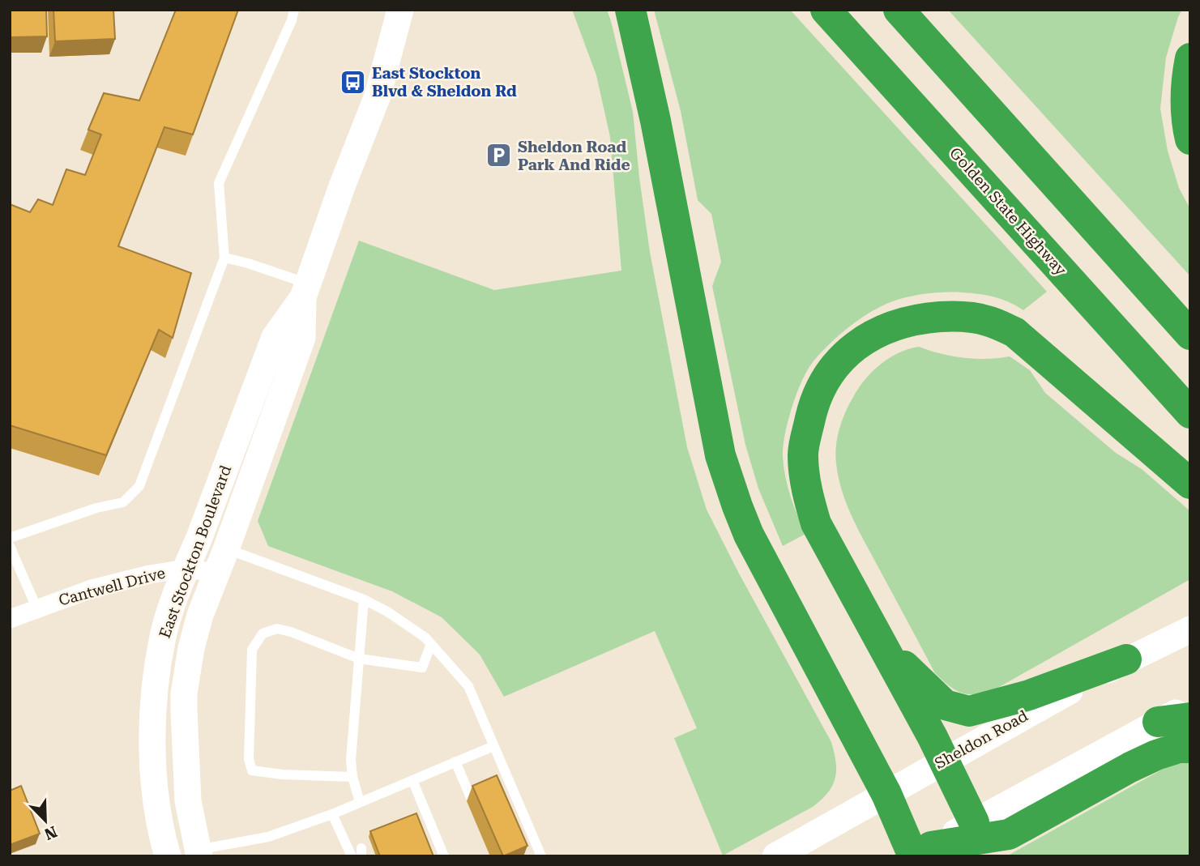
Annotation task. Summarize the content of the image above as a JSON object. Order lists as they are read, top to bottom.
{
  "streets": {
    "highway": ["Golden State Highway"],
    "street": ["East Stockton Boulevard", "Cantwell Drive", "Sheldon Road"]
  },
  "crossings": [
    ["East Stockton Boulevard", "Cantwell Drive"]
  ],
  "places": {
    "bus stop": ["East Stockton Blvd & Sheldon Rd"],
    "parking": ["Sheldon Road Park And Ride"]
  },
  "north": "bottom right"
}
